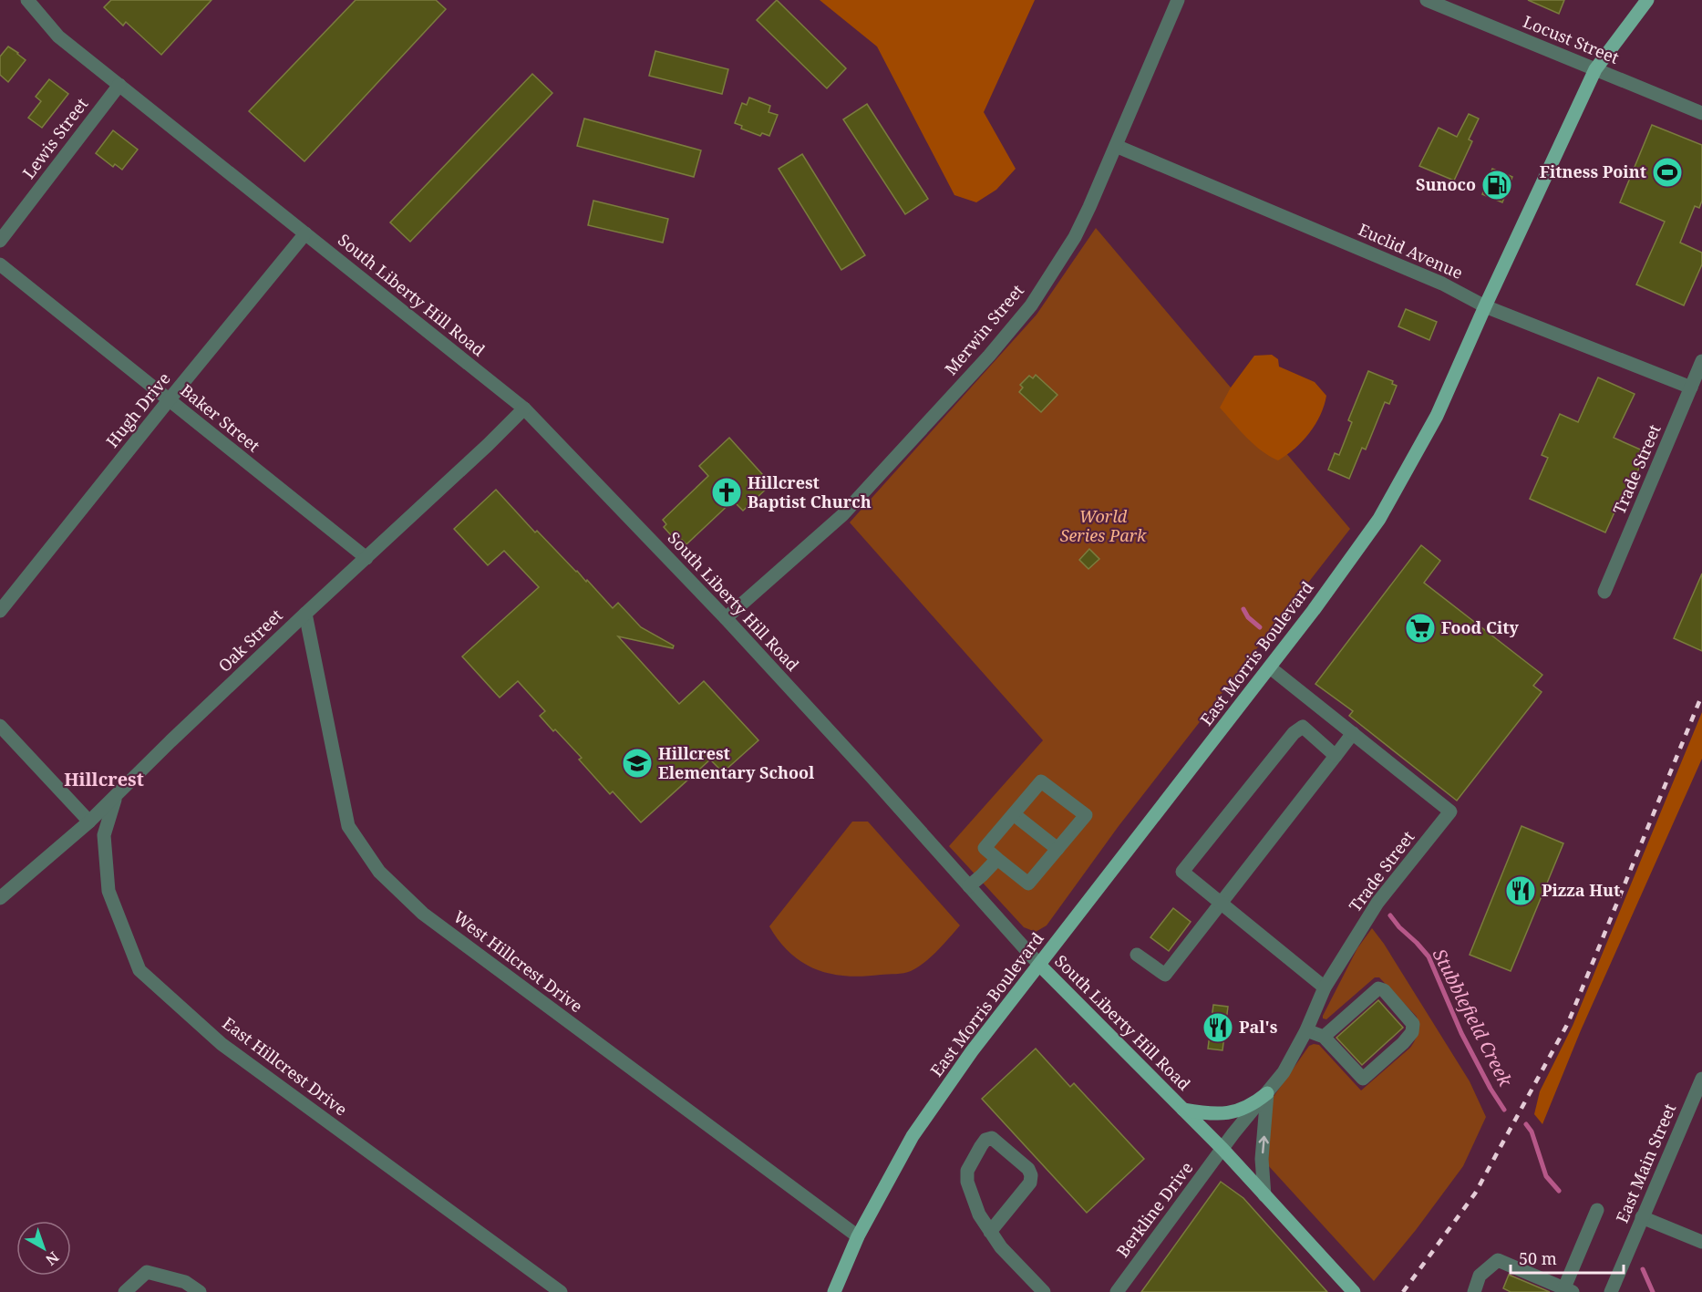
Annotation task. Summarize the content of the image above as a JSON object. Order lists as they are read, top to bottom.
{
  "streets": {
    "main road": ["South Liberty Hill Road", "East Morris Boulevard"],
    "street": [
      "Locust Street",
      "Lewis Street",
      "Euclid Avenue",
      "Merwin Street",
      "Hugh Drive",
      "Baker Street",
      "Trade Street",
      "Oak Street",
      "West Hillcrest Drive",
      "East Hillcrest Drive",
      "East Main Street",
      "Berkline Drive"
    ]
  },
  "crossings": [
    ["Locust Street", "East Morris Boulevard"],
    ["Lewis Street", "South Liberty Hill Road"],
    ["Euclid Avenue", "Merwin Street"],
    ["Euclid Avenue", "Trade Street"],
    ["Euclid Avenue", "East Morris Boulevard"],
    ["South Liberty Hill Road", "Merwin Street"],
    ["South Liberty Hill Road", "Hugh Drive"],
    ["South Liberty Hill Road", "Trade Street"],
    ["South Liberty Hill Road", "Oak Street"],
    ["South Liberty Hill Road", "East Morris Boulevard"],
    ["South Liberty Hill Road", "Berkline Drive"],
    ["Hugh Drive", "Baker Street"],
    ["Baker Street", "Oak Street"],
    ["Trade Street", "East Morris Boulevard"],
    ["Trade Street", "Berkline Drive"],
    ["Oak Street", "West Hillcrest Drive"],
    ["Oak Street", "East Hillcrest Drive"],
    ["East Morris Boulevard", "West Hillcrest Drive"]
  ],
  "districts": ["Hillcrest"],
  "water": ["Stubblefield Creek"],
  "parks": ["World Series Park"],
  "places": {
    "sports": ["Fitness Point"],
    "fuel station": ["Sunoco"],
    "church": ["Hillcrest Baptist Church"],
    "supermarket": ["Food City"],
    "school or university": ["Hillcrest Elementary School"],
    "restaurant": ["Pizza Hut", "Pal's"]
  },
  "scale_bar": "50 m",
  "north": "bottom right"
}
